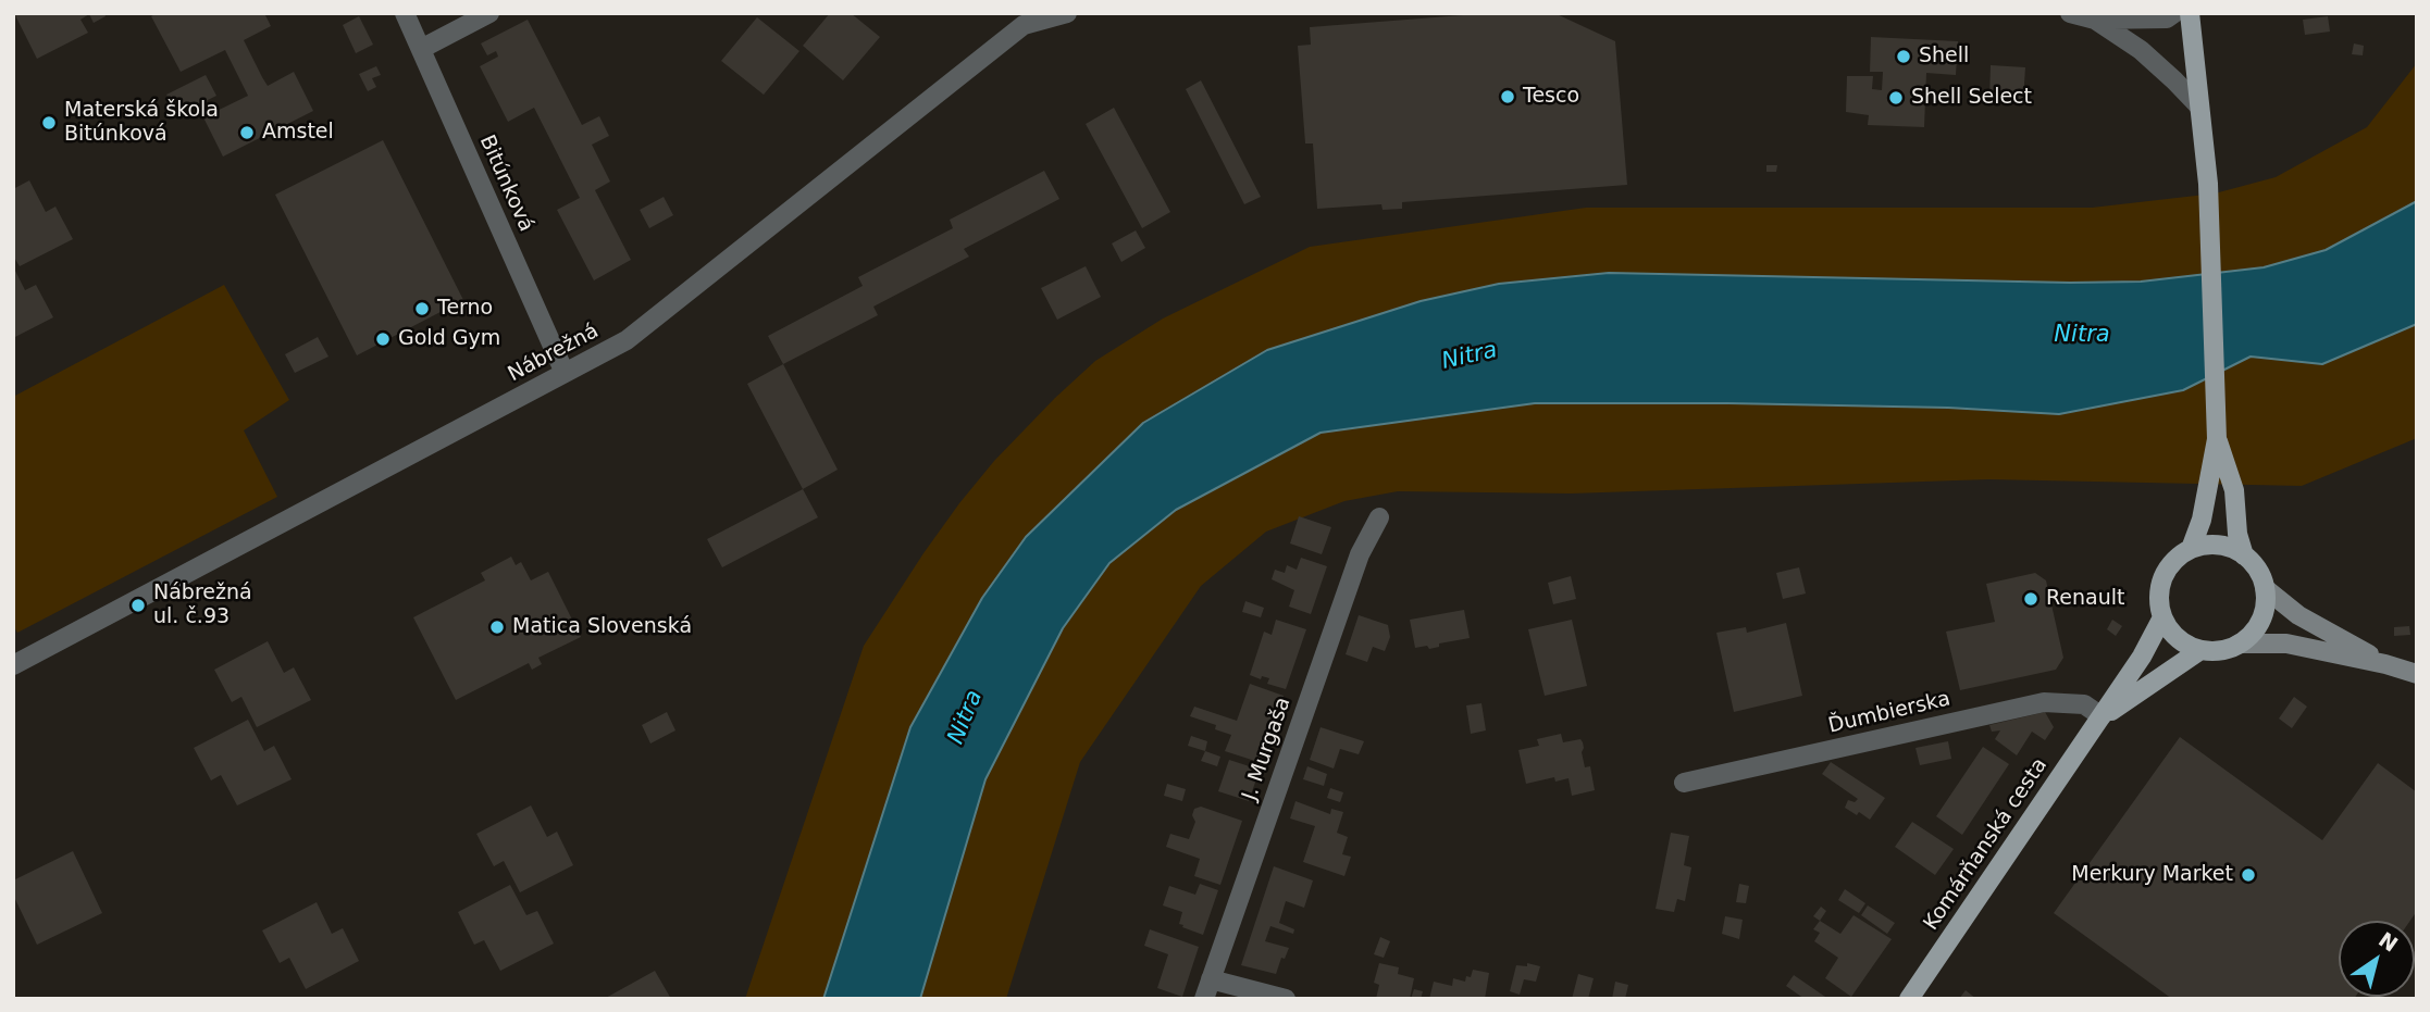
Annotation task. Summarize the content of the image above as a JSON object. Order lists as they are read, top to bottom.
{
  "streets": {
    "main road": ["Komárňanská cesta"],
    "street": [
      "Bitúnková",
      "Nábrežná",
      "Ďumbierska",
      "J. Murgaša"
    ]
  },
  "crossings": [
    ["Bitúnková", "Nábrežná"],
    ["Ďumbierska", "Komárňanská cesta"]
  ],
  "water": ["Nitra"],
  "places": [
    "Shell",
    "Tesco",
    "Shell Select",
    "Materská škola Bitúnková",
    "Amstel",
    "Terno",
    "Gold Gym",
    "Renault",
    "Nábrežná ul. č.93",
    "Matica Slovenská",
    "Merkury Market"
  ],
  "north": "top right"
}
